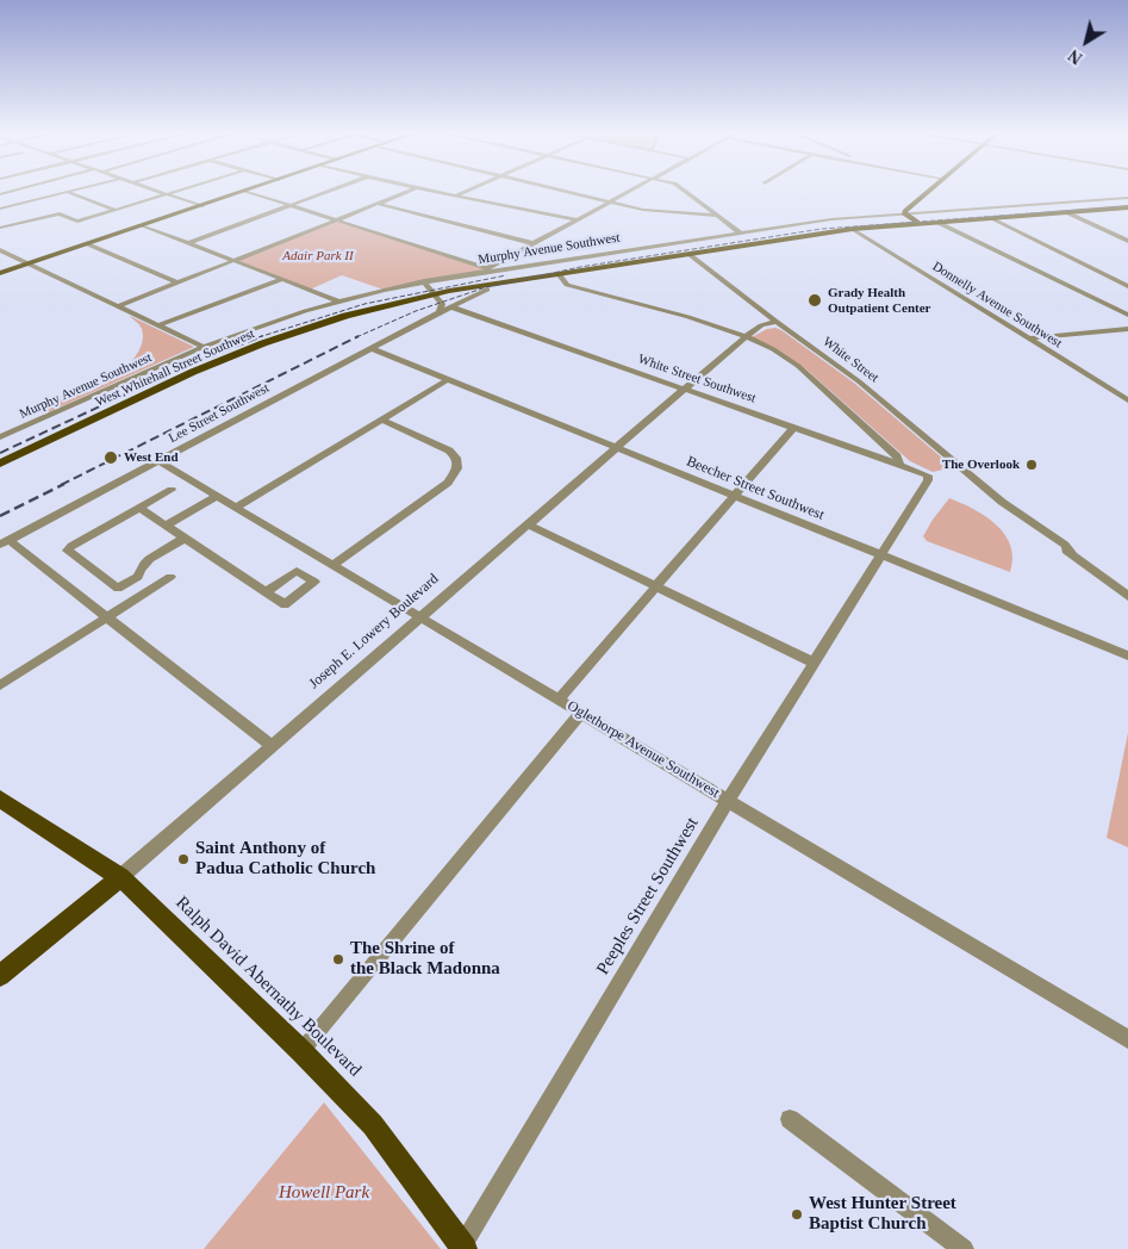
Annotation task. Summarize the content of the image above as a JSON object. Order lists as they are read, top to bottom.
{
  "streets": {
    "main road": ["West Whitehall Street Southwest", "Joseph E. Lowery Boulevard", "Ralph David Abernathy Boulevard"],
    "street": [
      "Murphy Avenue Southwest",
      "Donnelly Avenue Southwest",
      "White Street",
      "White Street Southwest",
      "Lee Street Southwest",
      "Beecher Street Southwest",
      "Oglethorpe Avenue Southwest",
      "Peeples Street Southwest"
    ]
  },
  "crossings": [
    ["White Street", "Joseph E. Lowery Boulevard"],
    ["West Whitehall Street Southwest", "Lee Street Southwest"],
    ["White Street Southwest", "Lee Street Southwest"],
    ["White Street Southwest", "Joseph E. Lowery Boulevard"],
    ["White Street Southwest", "Peeples Street Southwest"],
    ["Lee Street Southwest", "Beecher Street Southwest"],
    ["Lee Street Southwest", "Oglethorpe Avenue Southwest"],
    ["Beecher Street Southwest", "Joseph E. Lowery Boulevard"],
    ["Beecher Street Southwest", "Peeples Street Southwest"],
    ["Joseph E. Lowery Boulevard", "Oglethorpe Avenue Southwest"],
    ["Joseph E. Lowery Boulevard", "Ralph David Abernathy Boulevard"],
    ["Oglethorpe Avenue Southwest", "Peeples Street Southwest"],
    ["Peeples Street Southwest", "Ralph David Abernathy Boulevard"]
  ],
  "parks": ["Adair Park II", "Howell Park"],
  "places": [
    "Grady Health Outpatient Center",
    "West End",
    "The Overlook",
    "Saint Anthony of Padua Catholic Church",
    "The Shrine of the Black Madonna",
    "West Hunter Street Baptist Church"
  ],
  "north": "bottom left"
}
